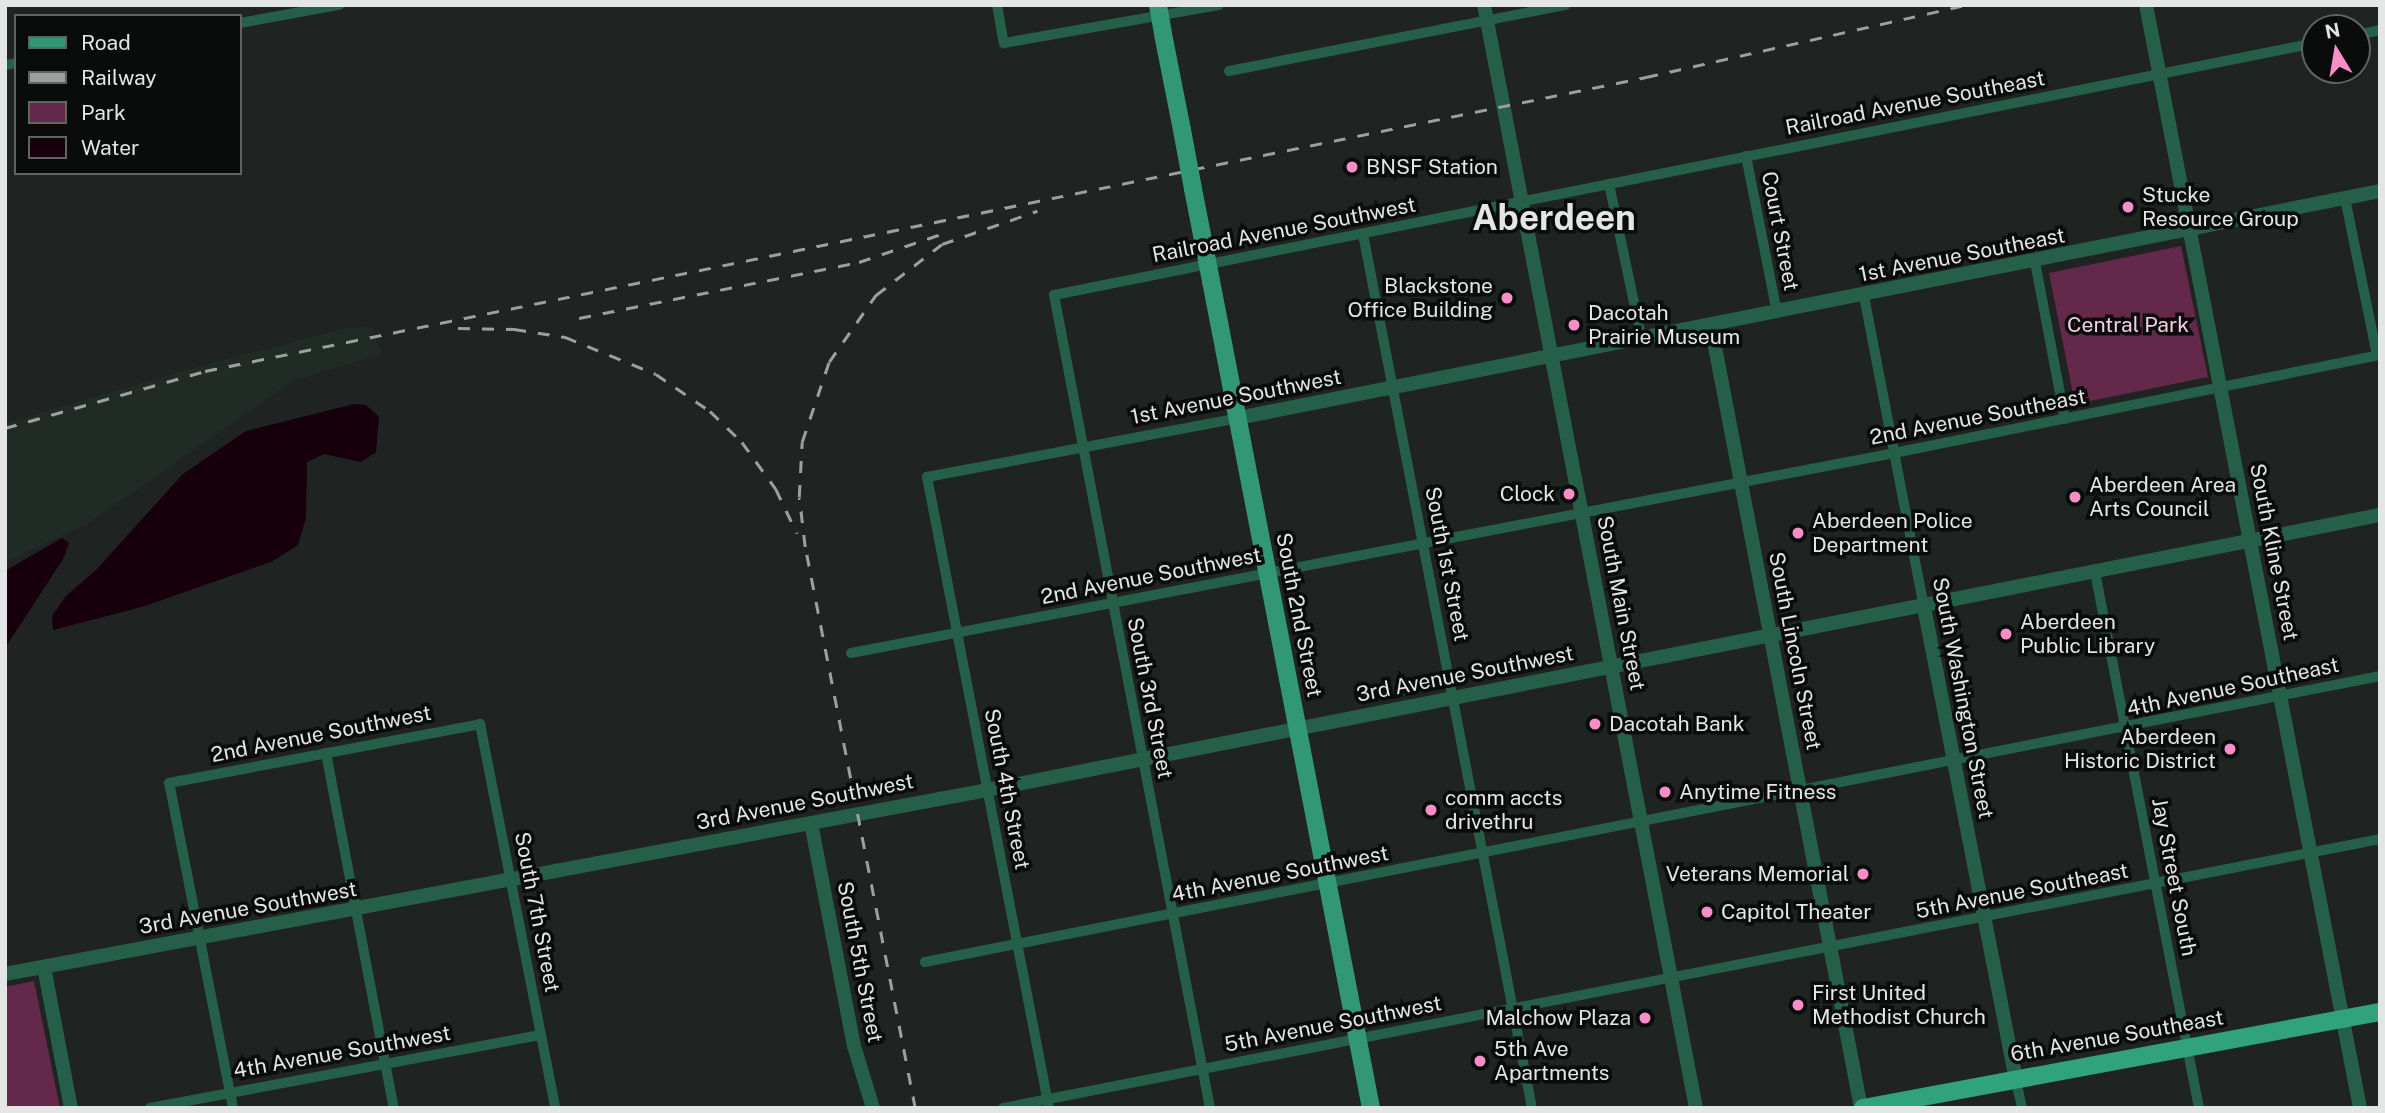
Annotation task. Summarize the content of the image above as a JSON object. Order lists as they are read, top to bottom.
{
  "streets": {
    "highway": ["6th Avenue Southeast"],
    "main road": ["South 2nd Street"],
    "street": [
      "Railroad Avenue Southeast",
      "Railroad Avenue Southwest",
      "Court Street",
      "1st Avenue Southeast",
      "1st Avenue Southwest",
      "2nd Avenue Southeast",
      "South Kline Street",
      "South 1st Street",
      "2nd Avenue Southwest",
      "South Main Street",
      "South Lincoln Street",
      "3rd Avenue Southwest",
      "4th Avenue Southeast",
      "South 3rd Street",
      "South Washington Street",
      "South 4th Street",
      "4th Avenue Southwest",
      "Jay Street South",
      "5th Avenue Southeast",
      "South 7th Street",
      "South 5th Street",
      "5th Avenue Southwest"
    ]
  },
  "crossings": [
    ["Railroad Avenue Southeast", "Railroad Avenue Southwest"],
    ["Railroad Avenue Southeast", "Court Street"],
    ["Railroad Avenue Southeast", "South Kline Street"],
    ["Railroad Avenue Southeast", "South Main Street"],
    ["Railroad Avenue Southwest", "South 1st Street"],
    ["Railroad Avenue Southwest", "South Main Street"],
    ["Railroad Avenue Southwest", "South 3rd Street"],
    ["Court Street", "1st Avenue Southeast"],
    ["1st Avenue Southeast", "1st Avenue Southwest"],
    ["1st Avenue Southeast", "South Kline Street"],
    ["1st Avenue Southeast", "South Main Street"],
    ["1st Avenue Southeast", "South Lincoln Street"],
    ["1st Avenue Southeast", "South Washington Street"],
    ["1st Avenue Southwest", "South 1st Street"],
    ["1st Avenue Southwest", "South Main Street"],
    ["1st Avenue Southwest", "South 2nd Street"],
    ["1st Avenue Southwest", "South 3rd Street"],
    ["1st Avenue Southwest", "South 4th Street"],
    ["2nd Avenue Southeast", "South Kline Street"],
    ["2nd Avenue Southeast", "2nd Avenue Southwest"],
    ["2nd Avenue Southeast", "South Main Street"],
    ["2nd Avenue Southeast", "South Lincoln Street"],
    ["2nd Avenue Southeast", "South Washington Street"],
    ["South Kline Street", "3rd Avenue Southwest"],
    ["South Kline Street", "4th Avenue Southeast"],
    ["South Kline Street", "5th Avenue Southeast"],
    ["South Kline Street", "6th Avenue Southeast"],
    ["South 1st Street", "2nd Avenue Southwest"],
    ["South 1st Street", "3rd Avenue Southwest"],
    ["South 1st Street", "4th Avenue Southwest"],
    ["South 1st Street", "5th Avenue Southwest"],
    ["2nd Avenue Southwest", "South Main Street"],
    ["2nd Avenue Southwest", "South 2nd Street"],
    ["2nd Avenue Southwest", "3rd Avenue Southwest"],
    ["2nd Avenue Southwest", "South 3rd Street"],
    ["2nd Avenue Southwest", "South 4th Street"],
    ["2nd Avenue Southwest", "South 7th Street"],
    ["South Main Street", "3rd Avenue Southwest"],
    ["South Main Street", "4th Avenue Southeast"],
    ["South Main Street", "4th Avenue Southwest"],
    ["South Main Street", "5th Avenue Southeast"],
    ["South Main Street", "5th Avenue Southwest"],
    ["South 2nd Street", "3rd Avenue Southwest"],
    ["South 2nd Street", "4th Avenue Southwest"],
    ["South 2nd Street", "5th Avenue Southwest"],
    ["South Lincoln Street", "3rd Avenue Southwest"],
    ["South Lincoln Street", "4th Avenue Southeast"],
    ["South Lincoln Street", "5th Avenue Southeast"],
    ["South Lincoln Street", "6th Avenue Southeast"],
    ["3rd Avenue Southwest", "South 3rd Street"],
    ["3rd Avenue Southwest", "South Washington Street"],
    ["3rd Avenue Southwest", "South 4th Street"],
    ["3rd Avenue Southwest", "Jay Street South"],
    ["3rd Avenue Southwest", "South 7th Street"],
    ["3rd Avenue Southwest", "South 5th Street"],
    ["4th Avenue Southeast", "South Washington Street"],
    ["4th Avenue Southeast", "4th Avenue Southwest"],
    ["4th Avenue Southeast", "Jay Street South"],
    ["South 3rd Street", "4th Avenue Southwest"],
    ["South 3rd Street", "5th Avenue Southwest"],
    ["South Washington Street", "5th Avenue Southeast"],
    ["South Washington Street", "6th Avenue Southeast"],
    ["South 4th Street", "4th Avenue Southwest"],
    ["South 4th Street", "5th Avenue Southwest"],
    ["4th Avenue Southwest", "South 7th Street"],
    ["Jay Street South", "5th Avenue Southeast"],
    ["Jay Street South", "6th Avenue Southeast"],
    ["5th Avenue Southeast", "5th Avenue Southwest"]
  ],
  "districts": ["Aberdeen"],
  "parks": ["Central Park"],
  "places": [
    "BNSF Station",
    "Stucke Resource Group",
    "Blackstone Office Building",
    "Dacotah Prairie Museum",
    "Clock",
    "Aberdeen Area Arts Council",
    "Aberdeen Police Department",
    "Aberdeen Public Library",
    "Dacotah Bank",
    "Aberdeen Historic District",
    "Anytime Fitness",
    "comm accts drivethru",
    "Veterans Memorial",
    "Capitol Theater",
    "First United Methodist Church",
    "Malchow Plaza",
    "5th Ave Apartments"
  ],
  "legend": [
    "Road",
    "Railway",
    "Park",
    "Water"
  ],
  "north": "top"
}
